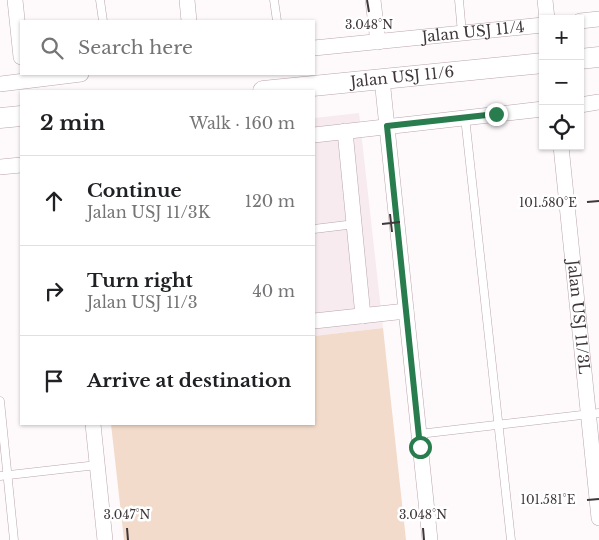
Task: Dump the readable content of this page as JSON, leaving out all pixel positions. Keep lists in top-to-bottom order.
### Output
{
  "streets": {
    "street": ["Jalan USJ 11/4", "Jalan USJ 11/6", "Jalan USJ 11/3L"]
  },
  "page": {
    "map_buttons": ["+", "−"],
    "search": "Search here",
    "heading": ["2 min", "Walk · 160 m"],
    "list": [
      ["Continue", "Jalan USJ 11/3K", "120 m"],
      ["Turn right", "Jalan USJ 11/3", "40 m"],
      "Arrive at destination"
    ]
  },
  "coordinates": [
    "3.048°N",
    "101.580°E",
    "101.581°E",
    "3.047°N"
  ]
}
